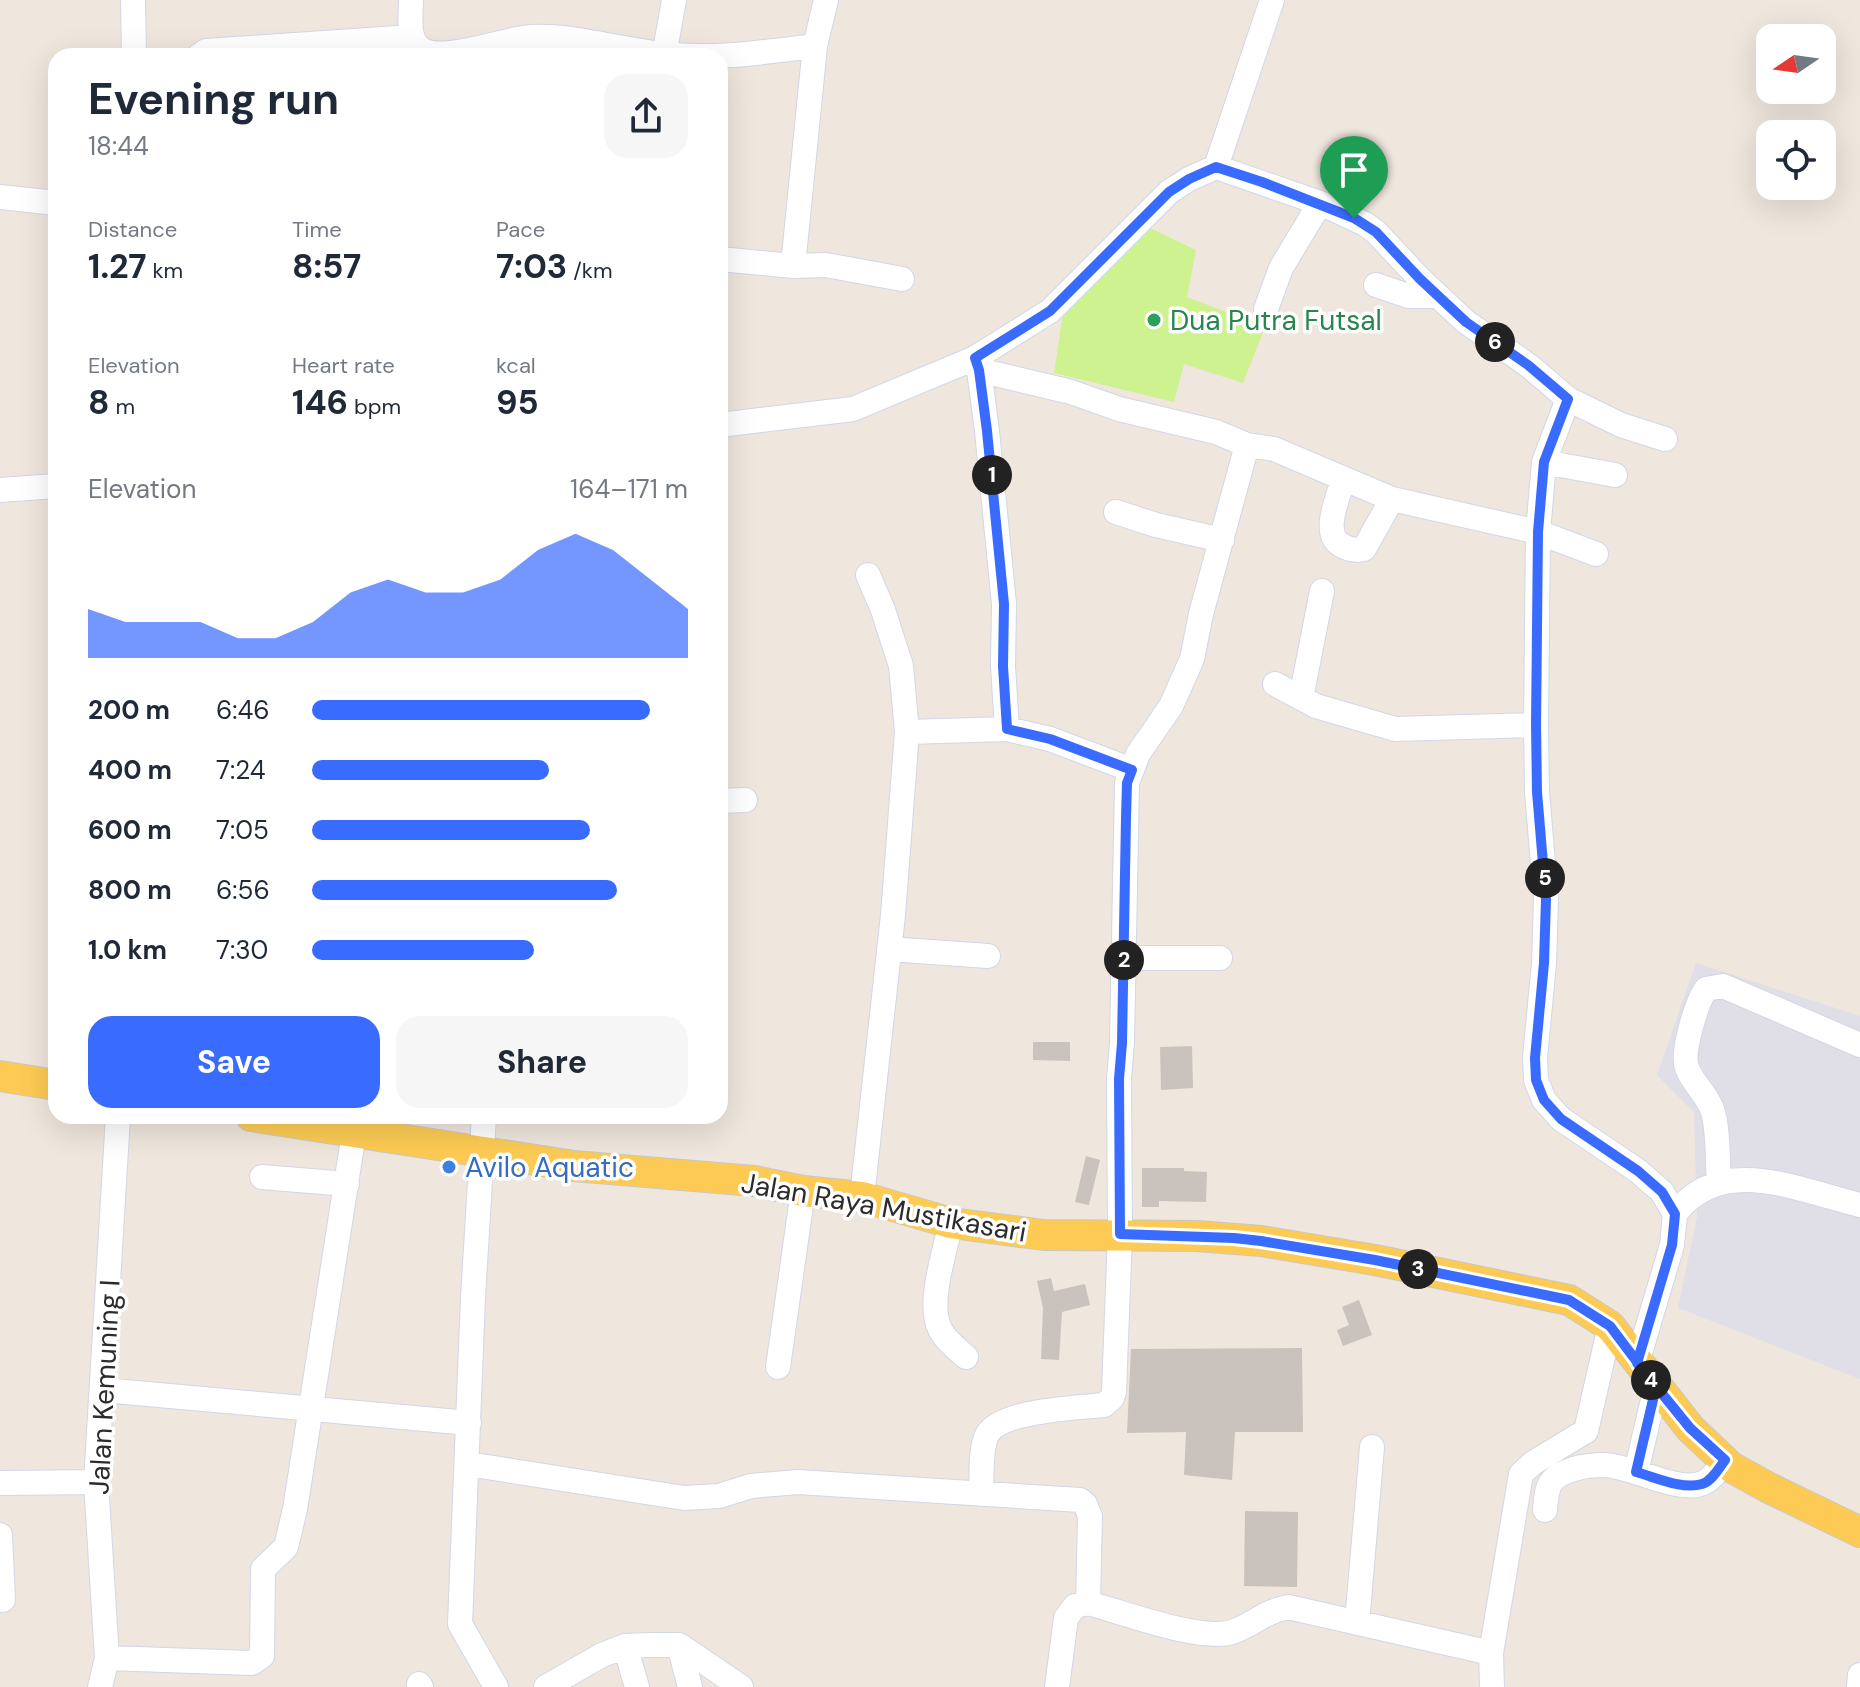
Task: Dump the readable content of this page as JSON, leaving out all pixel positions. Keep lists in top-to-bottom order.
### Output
{
  "streets": {
    "main road": ["Jalan Raya Mustikasari"],
    "street": ["Jalan Kemuning I"]
  },
  "places": ["Dua Putra Futsal", "Avilo Aquatic"],
  "north": "left",
  "page": {
    "heading": ["Evening run", "18:44"],
    "stats": [
      ["Distance", "1.27 km"],
      ["Time", "8:57"],
      ["Pace", "7:03 /km"],
      ["Elevation", "8 m"],
      ["Heart rate", "146 bpm"],
      ["kcal", "95"]
    ],
    "pins": [
      "6",
      "1",
      "5",
      "2",
      "3",
      "4"
    ],
    "chart": ["Elevation", "164–171 m"],
    "list": [
      {
        "name": "200 m",
        "note": "6:46"
      },
      {
        "name": "400 m",
        "note": "7:24"
      },
      {
        "name": "600 m",
        "note": "7:05"
      },
      {
        "name": "800 m",
        "note": "6:56"
      },
      {
        "name": "1.0 km",
        "note": "7:30"
      }
    ],
    "buttons": ["Save", "Share"]
  }
}
